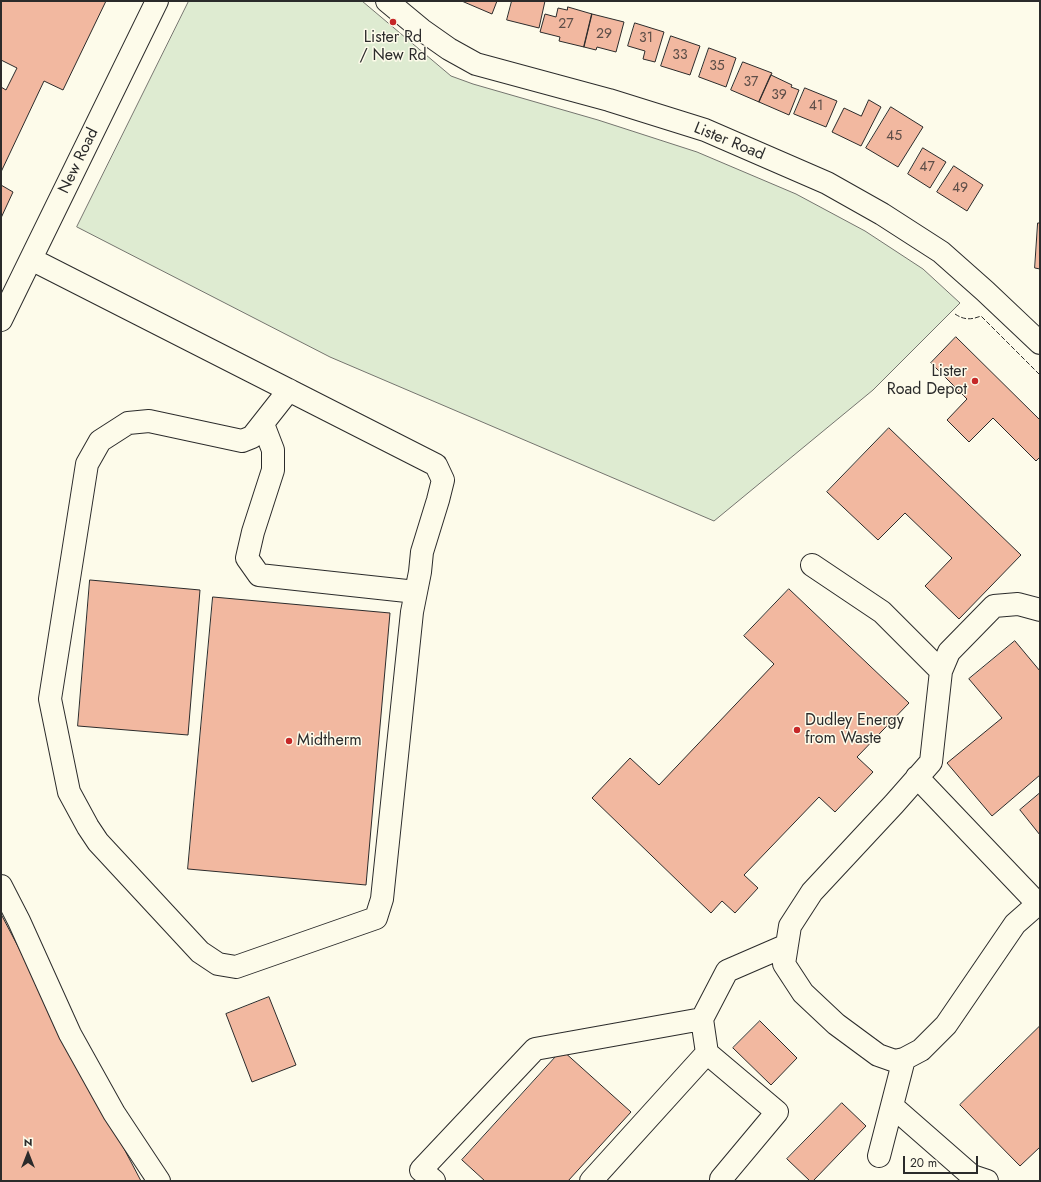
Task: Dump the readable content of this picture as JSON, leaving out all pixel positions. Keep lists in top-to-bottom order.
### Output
{
  "streets": {
    "street": ["Lister Road", "New Road"]
  },
  "places": [
    "Lister Rd / New Rd",
    "Lister Road Depot",
    "Dudley Energy from Waste",
    "Midtherm"
  ],
  "house_numbers": [
    "27",
    "29",
    "31",
    "33",
    "35",
    "37",
    "39",
    "41",
    "45",
    "47",
    "49"
  ],
  "scale_bar": "20 m",
  "north": "top"
}
